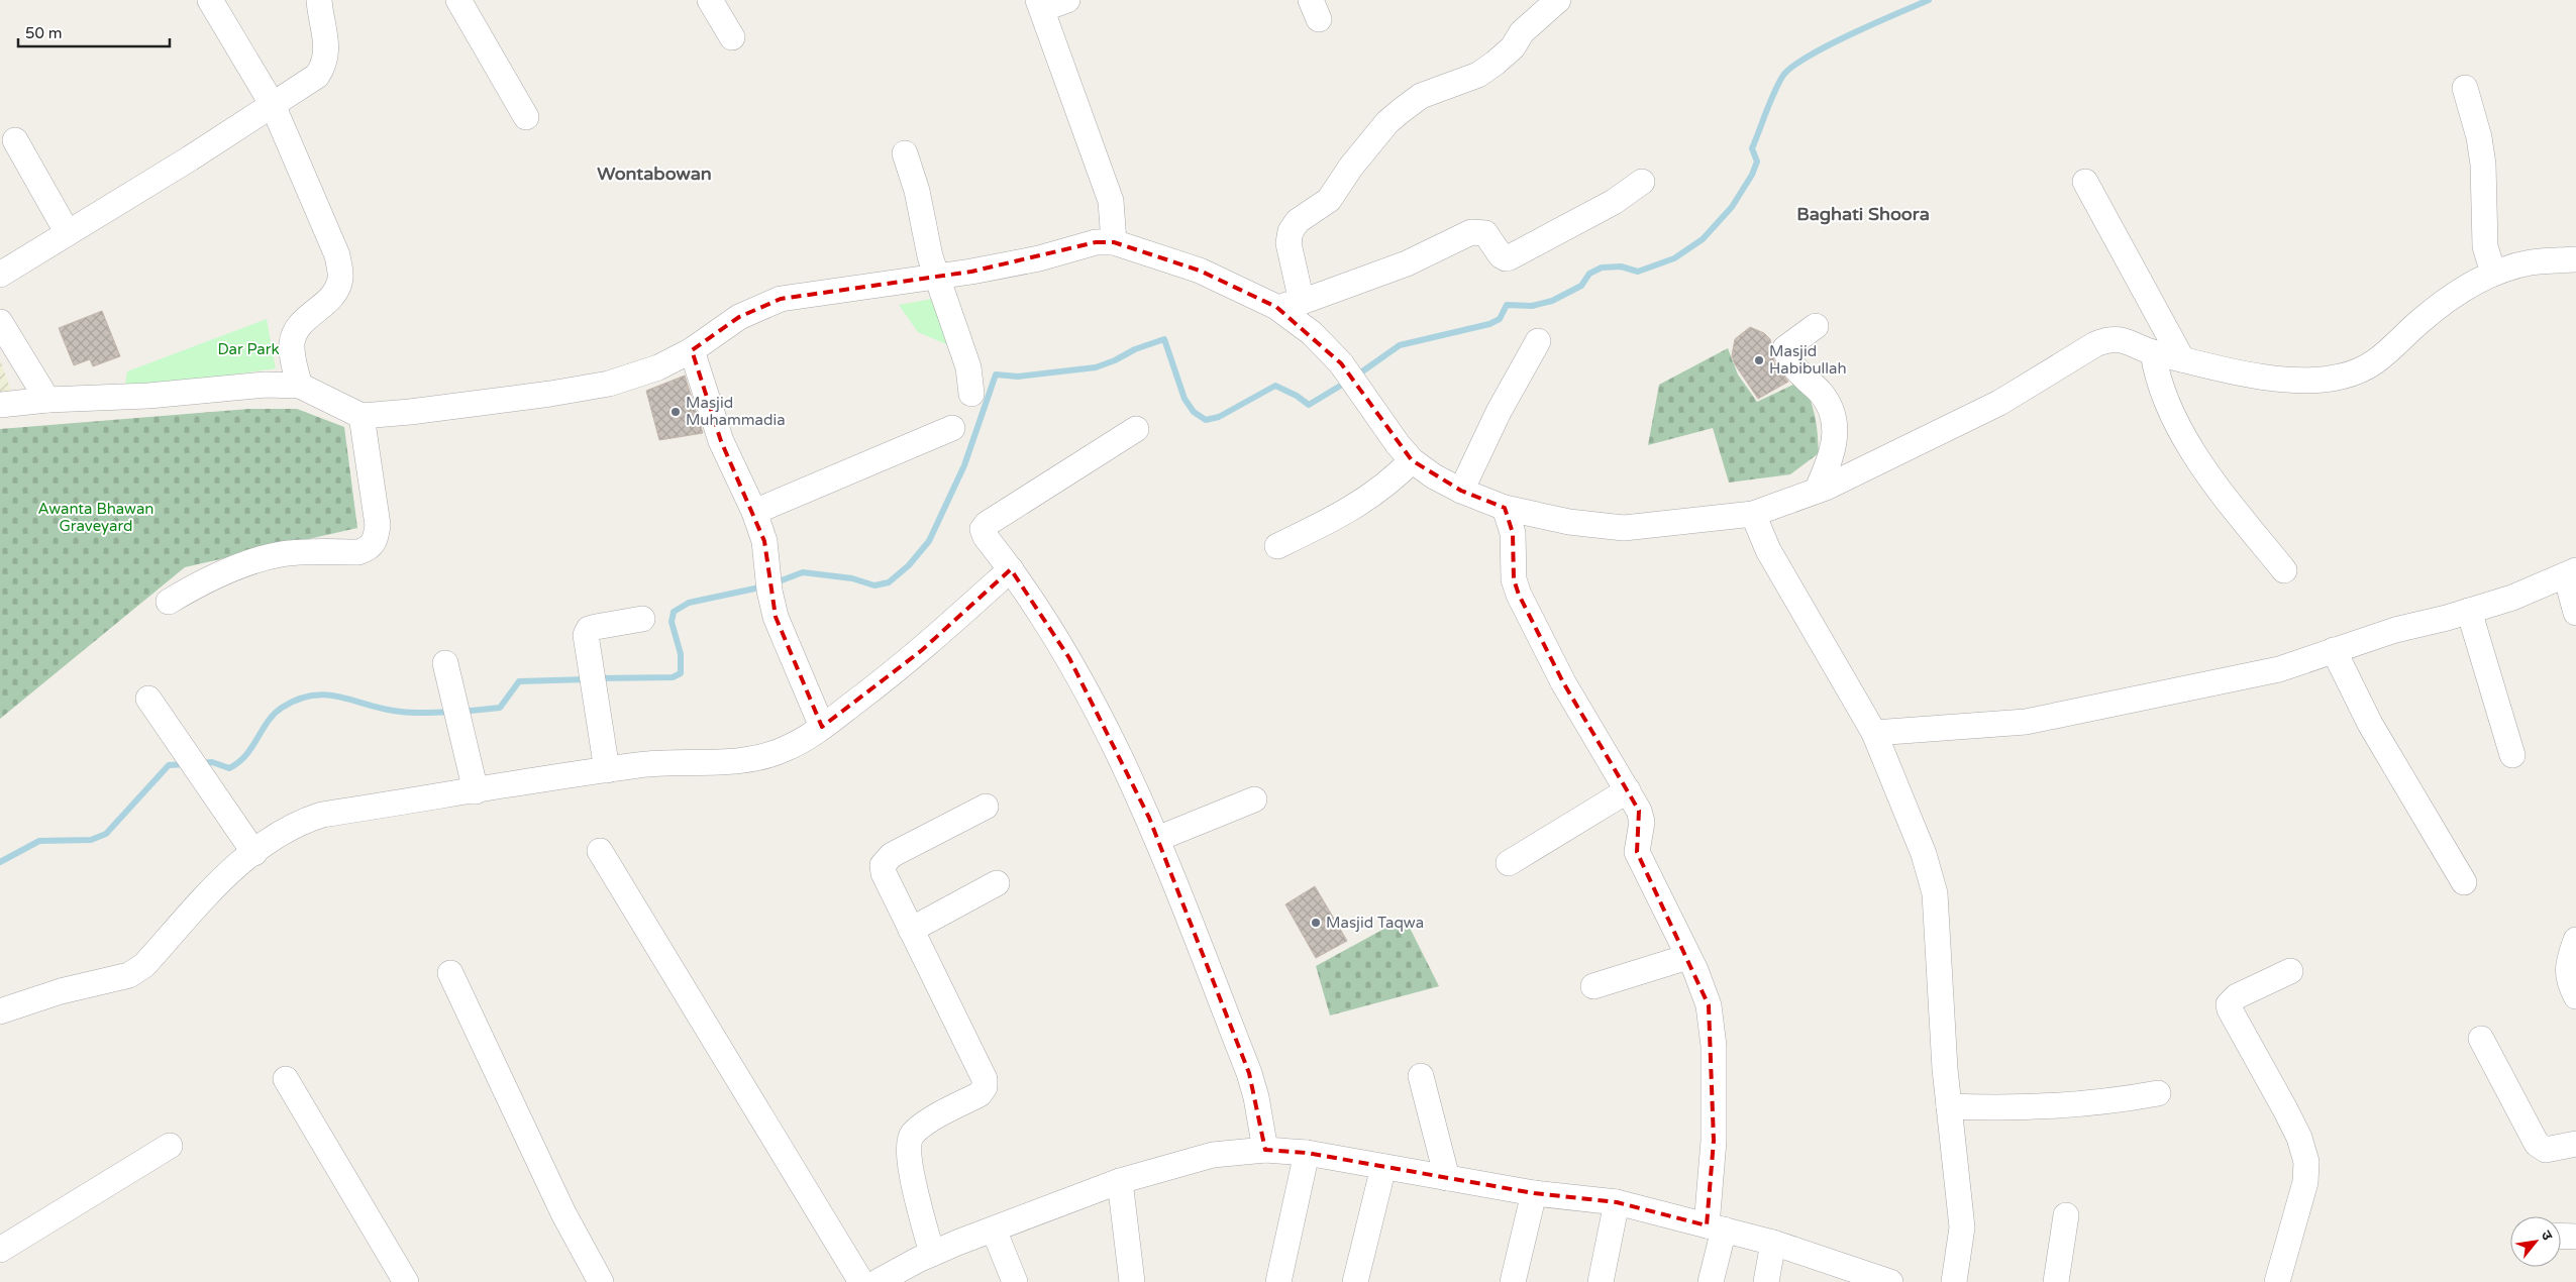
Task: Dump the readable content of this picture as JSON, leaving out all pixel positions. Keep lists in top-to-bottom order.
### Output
{
  "districts": ["Wontabowan", "Baghati Shoora"],
  "parks": ["Dar Park", "Awanta Bhawan Graveyard"],
  "places": ["Masjid Habibullah", "Masjid Muhammadia", "Masjid Taqwa"],
  "scale_bar": "50 m",
  "north": "top right"
}
